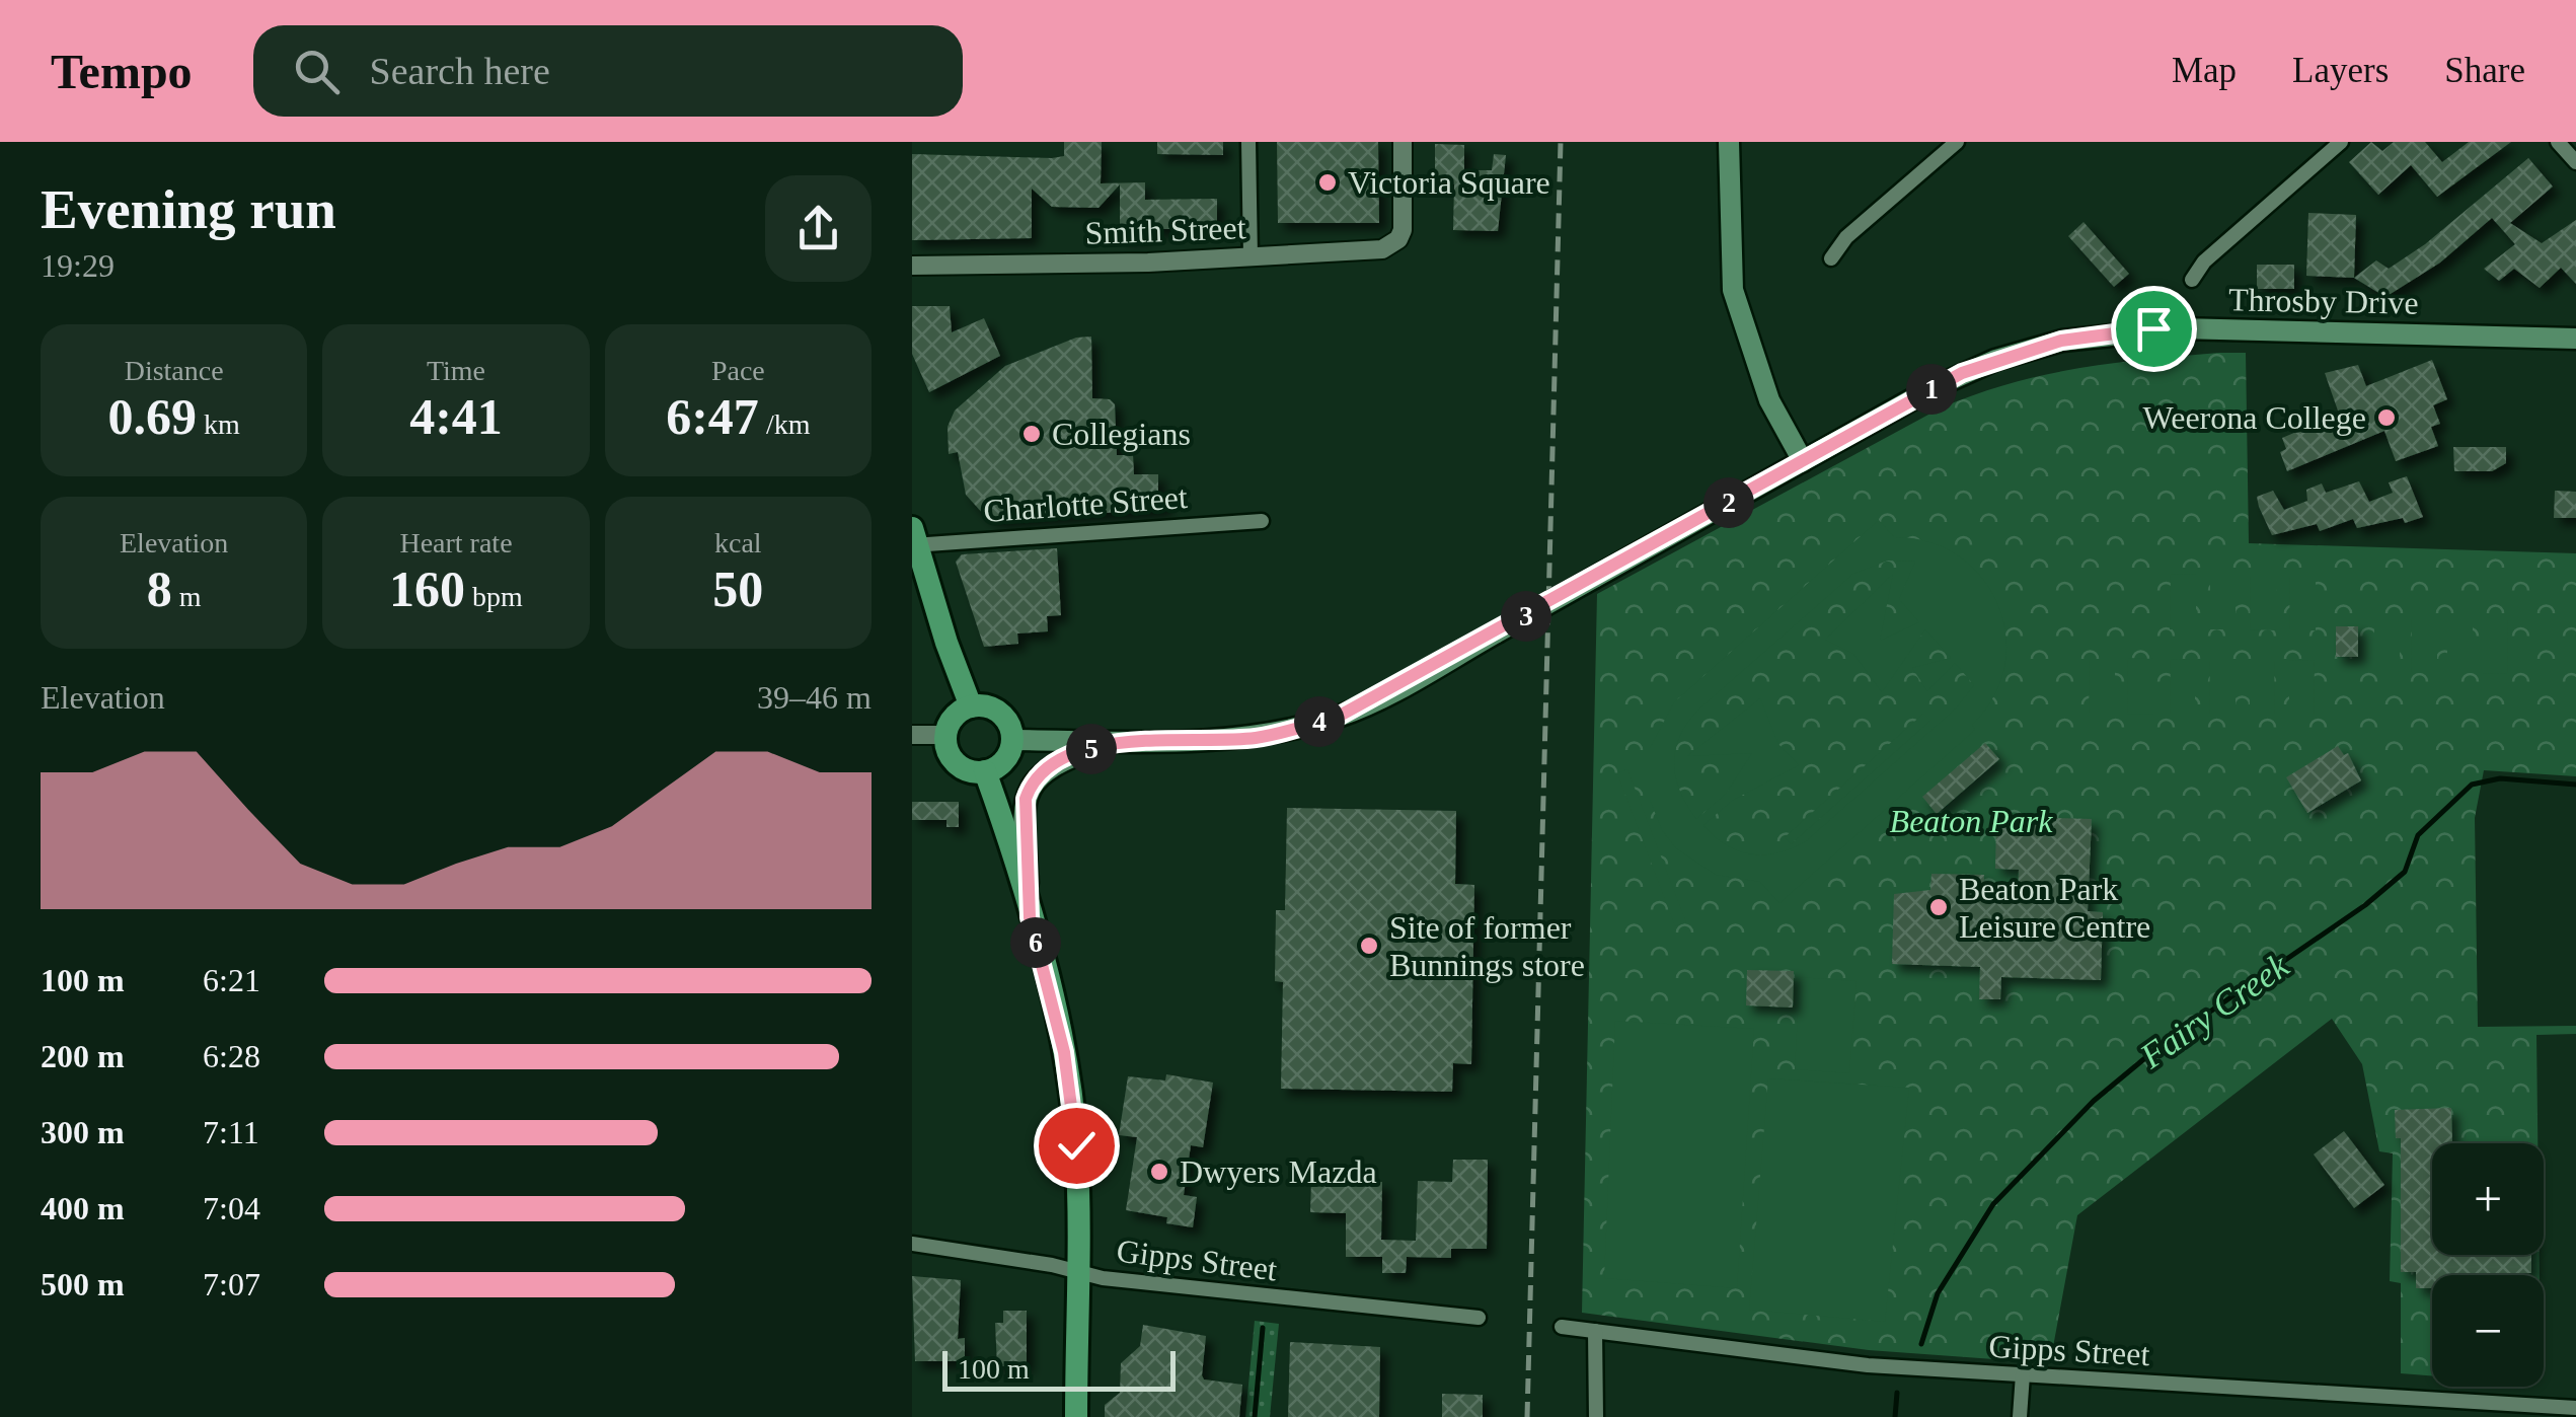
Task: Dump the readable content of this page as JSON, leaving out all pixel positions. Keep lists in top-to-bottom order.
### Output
{
  "streets": {
    "main road": ["Throsby Drive"],
    "street": ["Smith Street", "Charlotte Street", "Gipps Street"]
  },
  "water": ["Fairy Creek"],
  "parks": ["Beaton Park"],
  "places": [
    "Victoria Square",
    "Weerona College",
    "Collegians",
    "Beaton Park Leisure Centre",
    "Site of former Bunnings store",
    "Dwyers Mazda"
  ],
  "scale_bar": "100 m",
  "page": {
    "header": "Tempo",
    "search": "Search here",
    "nav": ["Map", "Layers", "Share"],
    "heading": ["Evening run", "19:29"],
    "stats": [
      ["Distance", "0.69 km"],
      ["Time", "4:41"],
      ["Pace", "6:47 /km"],
      ["Elevation", "8 m"],
      ["Heart rate", "160 bpm"],
      ["kcal", "50"]
    ],
    "pins": [
      "1",
      "2",
      "3",
      "4",
      "5",
      "6"
    ],
    "chart": ["Elevation", "39–46 m"],
    "list": [
      {
        "name": "100 m",
        "note": "6:21"
      },
      {
        "name": "200 m",
        "note": "6:28"
      },
      {
        "name": "300 m",
        "note": "7:11"
      },
      {
        "name": "400 m",
        "note": "7:04"
      },
      {
        "name": "500 m",
        "note": "7:07"
      }
    ],
    "map_buttons": ["+", "−"],
    "scale": "100 m"
  }
}
